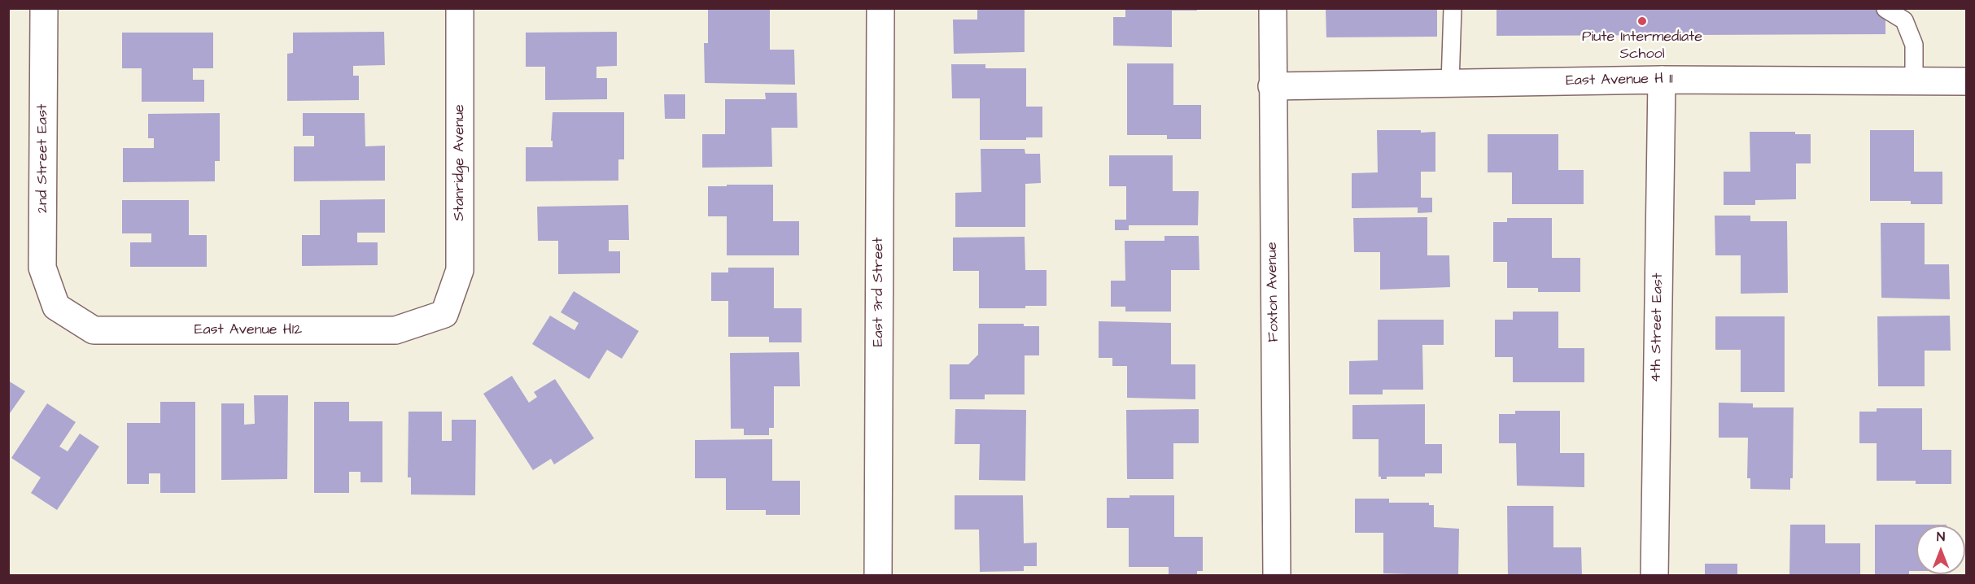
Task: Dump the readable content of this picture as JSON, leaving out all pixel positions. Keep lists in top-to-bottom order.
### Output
{
  "streets": {
    "street": [
      "East Avenue H 11",
      "2nd Street East",
      "Stanridge Avenue",
      "East 3rd Street",
      "Foxton Avenue",
      "4th Street East",
      "East Avenue H12"
    ]
  },
  "crossings": [
    ["East Avenue H 11", "Foxton Avenue"],
    ["East Avenue H 11", "4th Street East"],
    ["2nd Street East", "East Avenue H12"],
    ["Stanridge Avenue", "East Avenue H12"]
  ],
  "places": ["Piute Intermediate School"],
  "north": "top"
}
